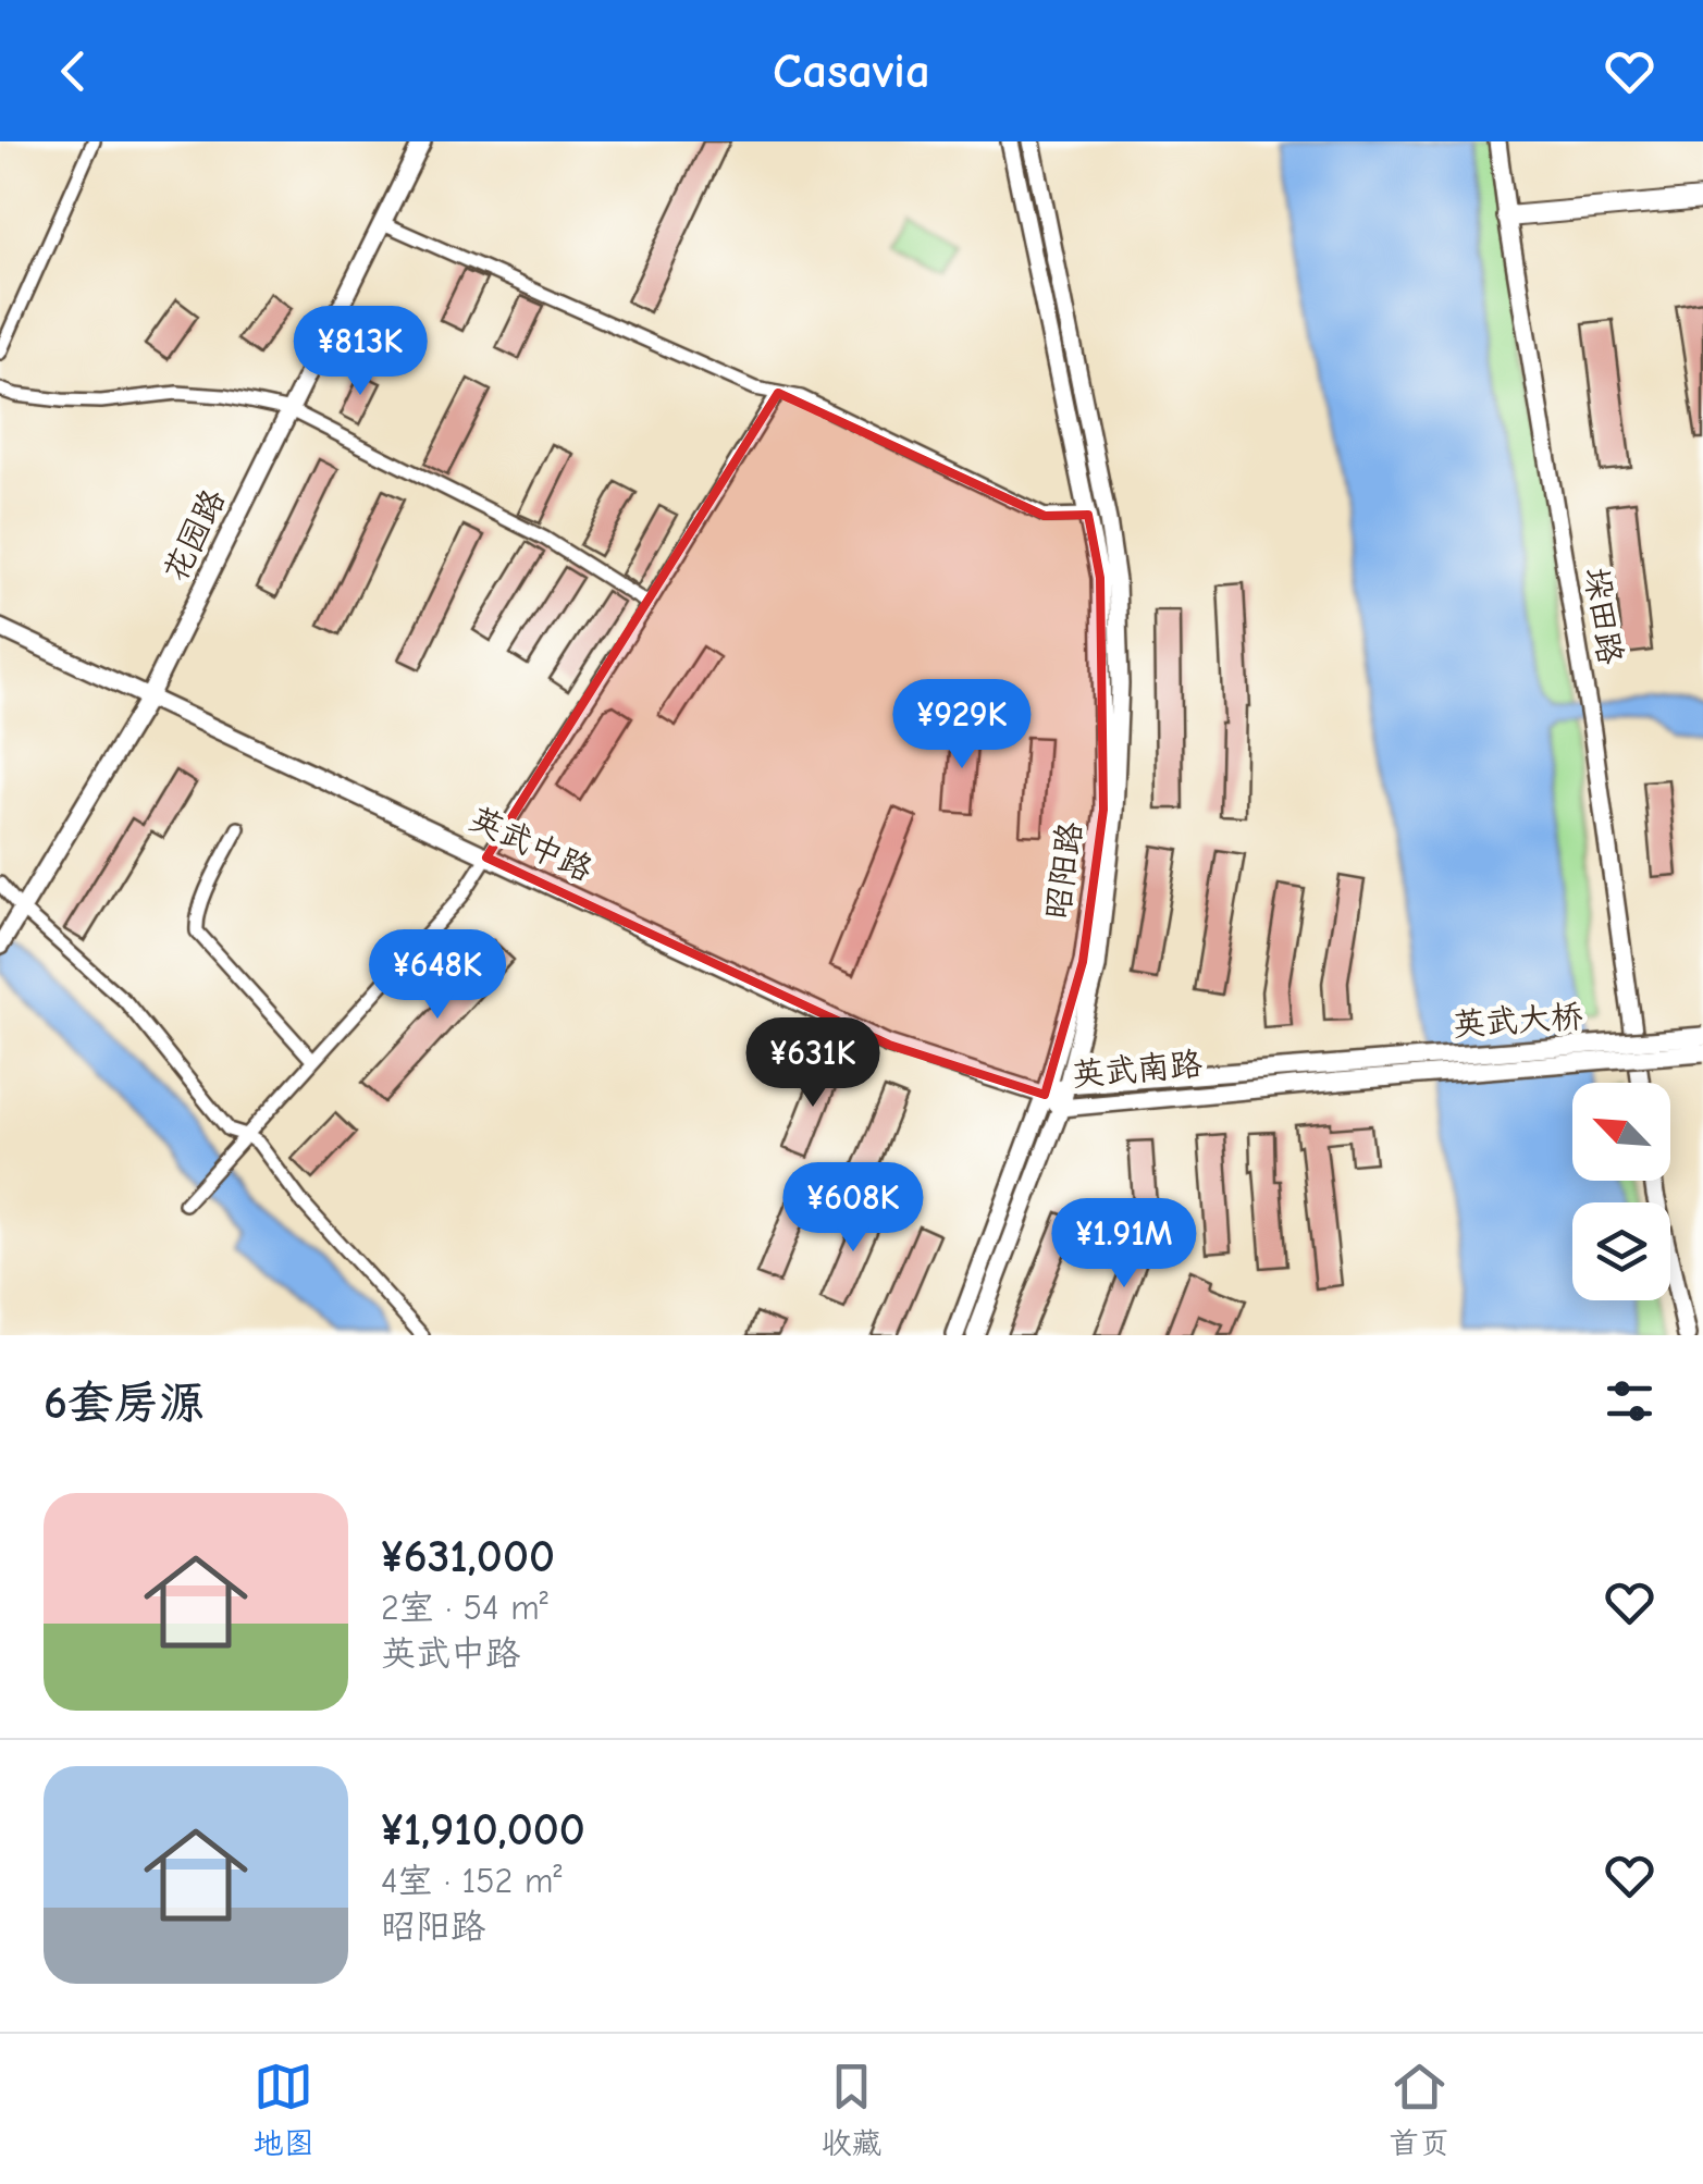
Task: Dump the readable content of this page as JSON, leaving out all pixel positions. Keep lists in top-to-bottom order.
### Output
{
  "streets": {
    "main road": [
      "花园路",
      "垛田路",
      "英武中路",
      "昭阳路",
      "英武大桥",
      "英武南路"
    ]
  },
  "crossings": [
    ["花园路", "英武中路"],
    ["英武中路", "昭阳路"],
    ["英武中路", "英武南路"],
    ["昭阳路", "英武南路"],
    ["英武大桥", "英武南路"]
  ],
  "north": "top left",
  "page": {
    "header": "Casavia",
    "price": [
      "¥813K",
      "¥929K",
      "¥648K",
      "¥631K",
      "¥608K",
      "¥1.91M"
    ],
    "heading": "6套房源",
    "list": [
      {
        "name": "¥631,000",
        "note": "2室 · 54 m² · 英武中路"
      },
      {
        "name": "¥1,910,000",
        "note": "4室 · 152 m² · 昭阳路"
      }
    ],
    "tabs": ["地图", "收藏", "首页"]
  }
}
